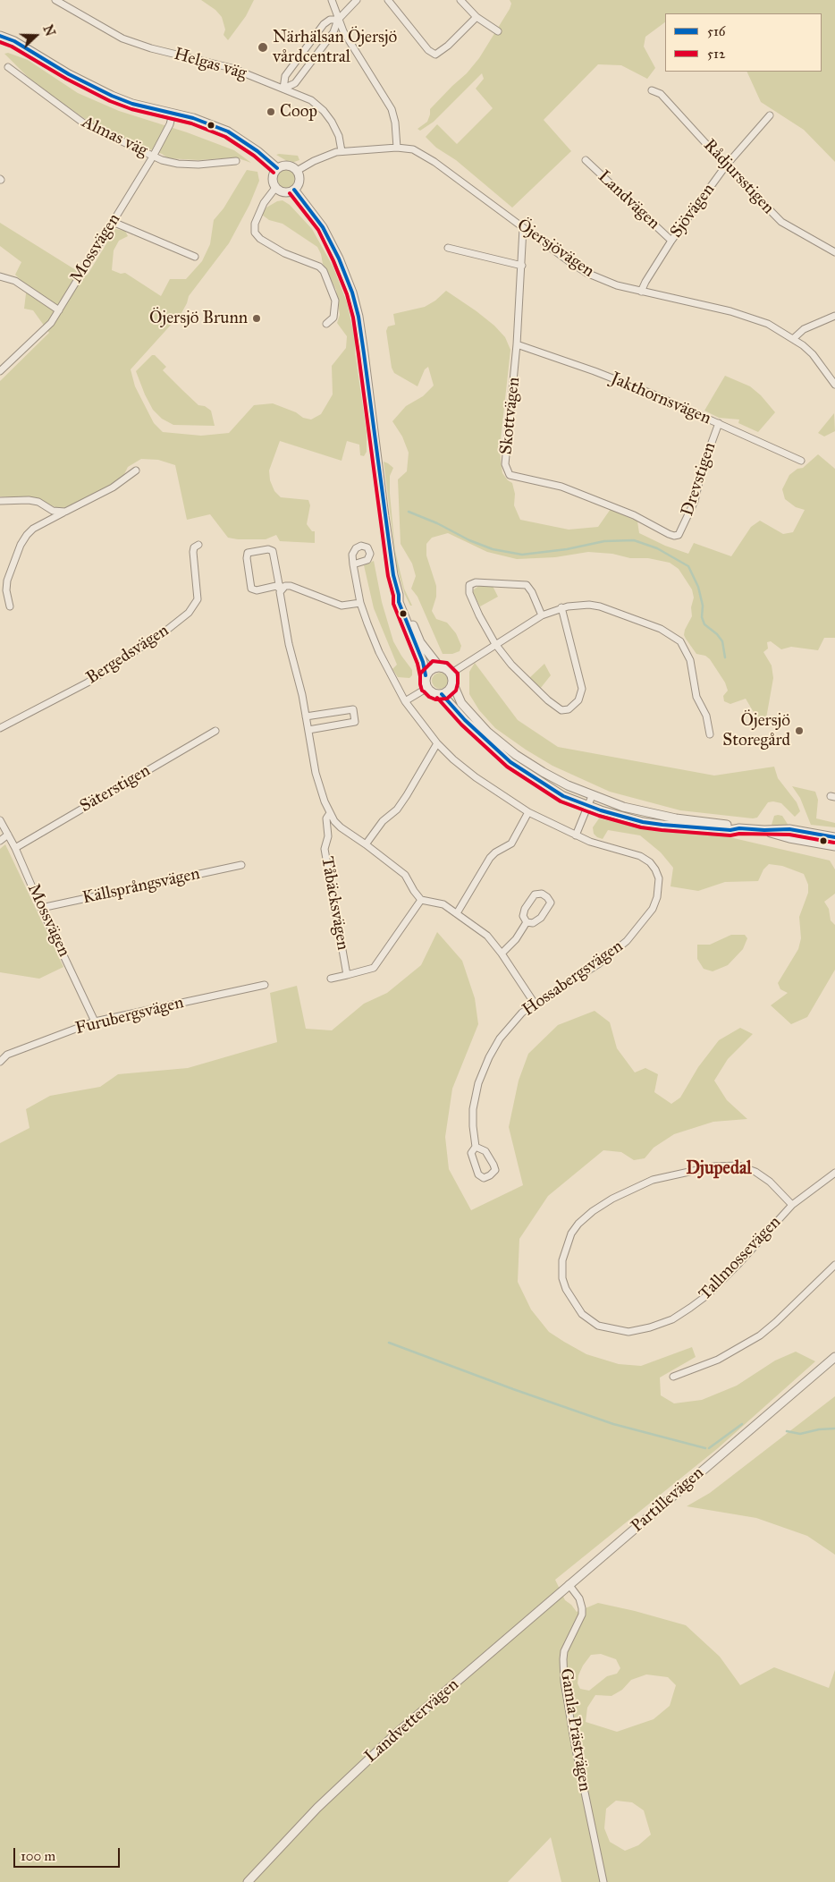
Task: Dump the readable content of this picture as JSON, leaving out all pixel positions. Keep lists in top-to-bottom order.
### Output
{
  "streets": {
    "street": [
      "Helgas väg",
      "Almas väg",
      "Rådjursstigen",
      "Landvägen",
      "Sjövägen",
      "Mossvägen",
      "Öjersjövägen",
      "Jakthornsvägen",
      "Skottvägen",
      "Drevstigen",
      "Bergedsvägen",
      "Säterstigen",
      "Källsprångsvägen",
      "Tåbäcksvägen",
      "Hossabergsvägen",
      "Furubergsvägen",
      "Tallmossevägen",
      "Partillevägen",
      "Landvettervägen",
      "Gamla Prästvägen"
    ]
  },
  "crossings": [
    ["Helgas väg", "Öjersjövägen"],
    ["Almas väg", "Mossvägen"],
    ["Rådjursstigen", "Sjövägen"],
    ["Landvägen", "Sjövägen"],
    ["Sjövägen", "Öjersjövägen"],
    ["Mossvägen", "Säterstigen"],
    ["Mossvägen", "Källsprångsvägen"],
    ["Mossvägen", "Furubergsvägen"],
    ["Öjersjövägen", "Skottvägen"],
    ["Jakthornsvägen", "Skottvägen"],
    ["Jakthornsvägen", "Drevstigen"],
    ["Skottvägen", "Drevstigen"],
    ["Tåbäcksvägen", "Hossabergsvägen"],
    ["Partillevägen", "Landvettervägen"],
    ["Landvettervägen", "Gamla Prästvägen"]
  ],
  "districts": ["Djupedal"],
  "places": [
    "Närhälsan Öjersjö vårdcentral",
    "Coop",
    "Öjersjö Brunn",
    "Öjersjö Storegård"
  ],
  "lines": ["transit line 516", "transit line 512"],
  "legend": ["516", "512"],
  "scale_bar": "100 m",
  "north": "right"
}
